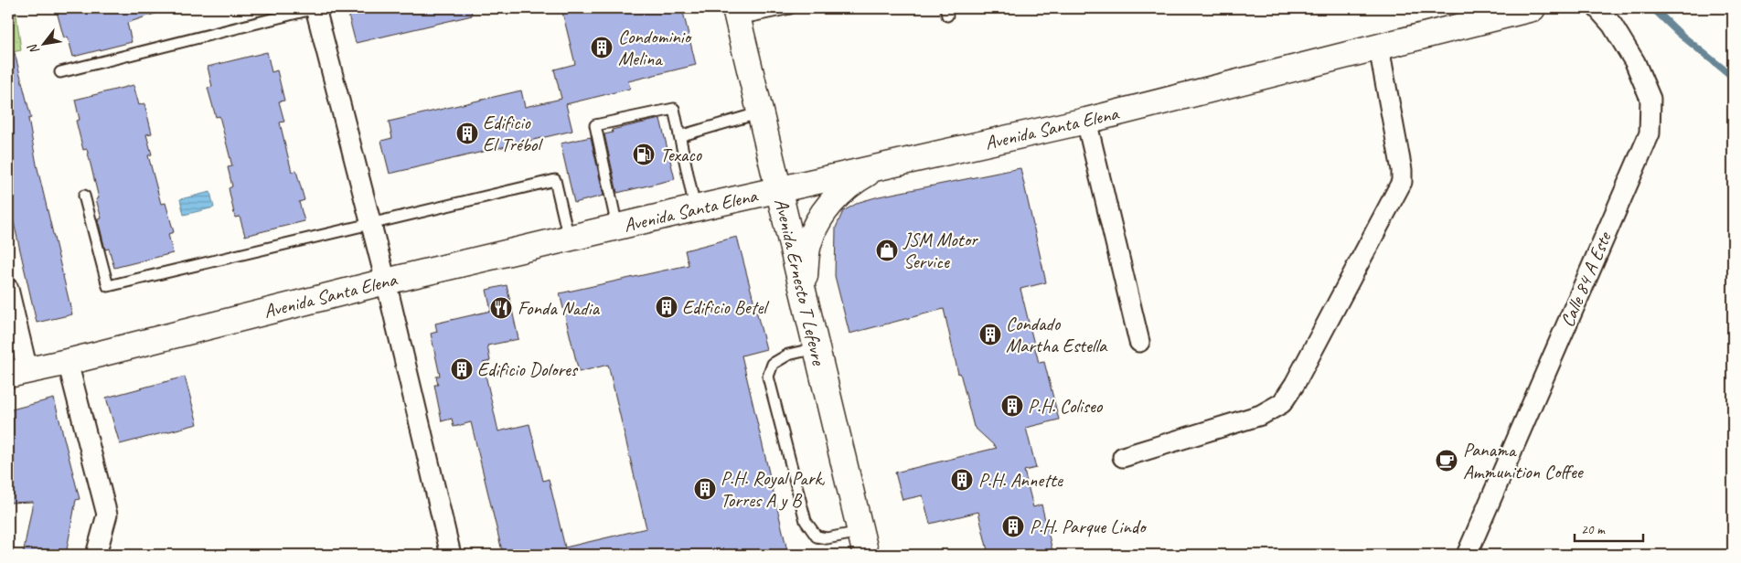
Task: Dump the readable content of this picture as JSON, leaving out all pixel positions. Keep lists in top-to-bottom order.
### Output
{
  "streets": {
    "street": ["Avenida Santa Elena", "Calle 84 A Este", "Avenida Ernesto T Lefevre"]
  },
  "crossings": [
    ["Avenida Santa Elena", "Avenida Ernesto T Lefevre"]
  ],
  "places": {
    "building": [
      "Condominio Melina",
      "Edificio El Trébol",
      "Edificio Betel",
      "Condado Martha Estella",
      "Edificio Dolores",
      "P.H. Coliseo",
      "P.H. Annette",
      "P.H. Royal Park, Torres A y B",
      "P.H. Parque Lindo"
    ],
    "fuel station": ["Texaco"],
    "shop": ["JSM Motor Service"],
    "restaurant": ["Fonda Nadia"],
    "cafe": ["Panama Ammunition Coffee"]
  },
  "scale_bar": "20 m",
  "north": "bottom left"
}
